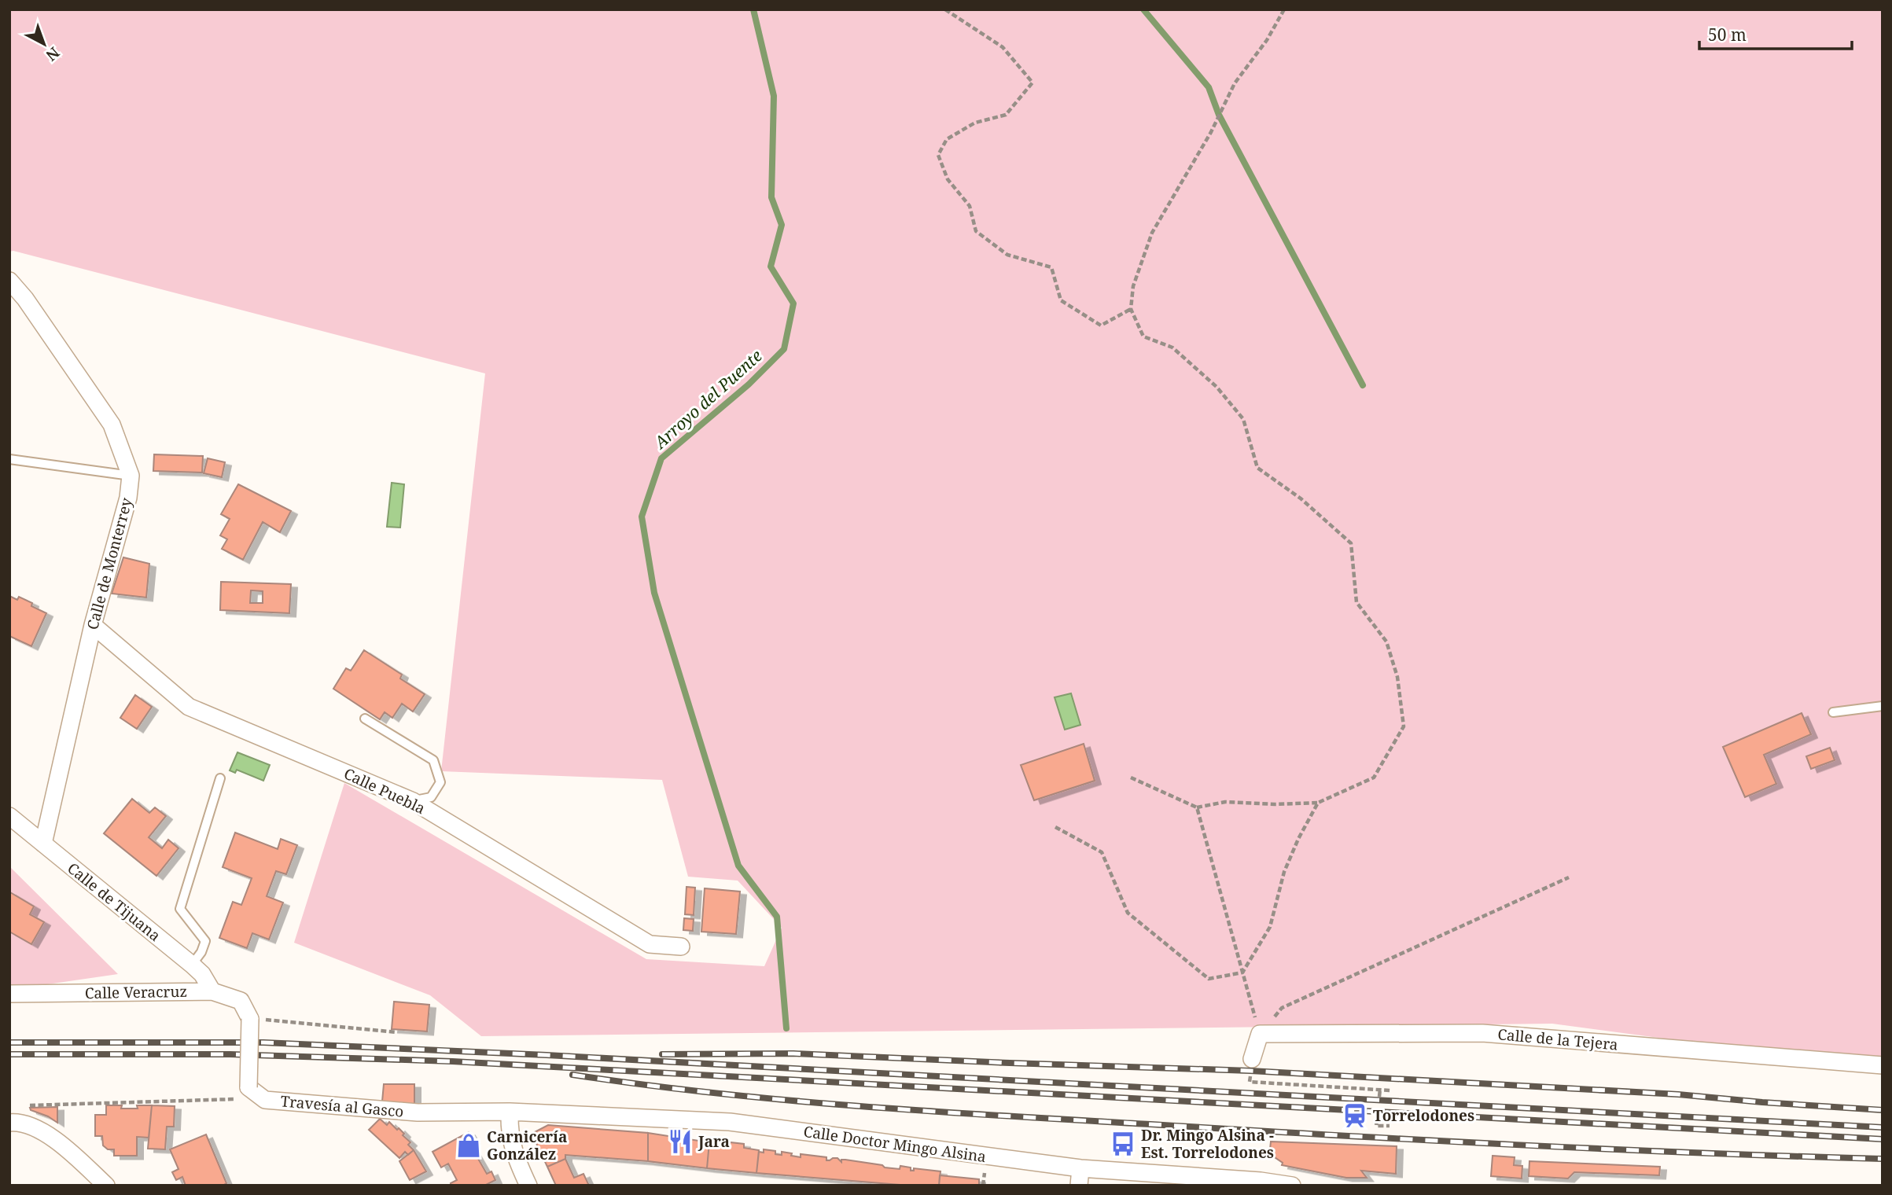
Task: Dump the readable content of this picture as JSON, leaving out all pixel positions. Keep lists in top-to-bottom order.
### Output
{
  "streets": {
    "street": [
      "Calle de Monterrey",
      "Calle Puebla",
      "Calle de Tijuana",
      "Calle Veracruz",
      "Calle de la Tejera",
      "Travesía al Gasco",
      "Calle Doctor Mingo Alsina"
    ]
  },
  "crossings": [
    ["Calle de Monterrey", "Calle Puebla"],
    ["Calle de Monterrey", "Calle de Tijuana"],
    ["Calle de Tijuana", "Calle Veracruz"],
    ["Travesía al Gasco", "Calle Doctor Mingo Alsina"]
  ],
  "water": ["Arroyo del Puente"],
  "places": {
    "station": ["Torrelodones"],
    "restaurant": ["Jara"],
    "bus stop": ["Dr. Mingo Alsina - Est. Torrelodones"],
    "shop": ["Carnicería González"]
  },
  "scale_bar": "50 m",
  "north": "bottom right"
}
